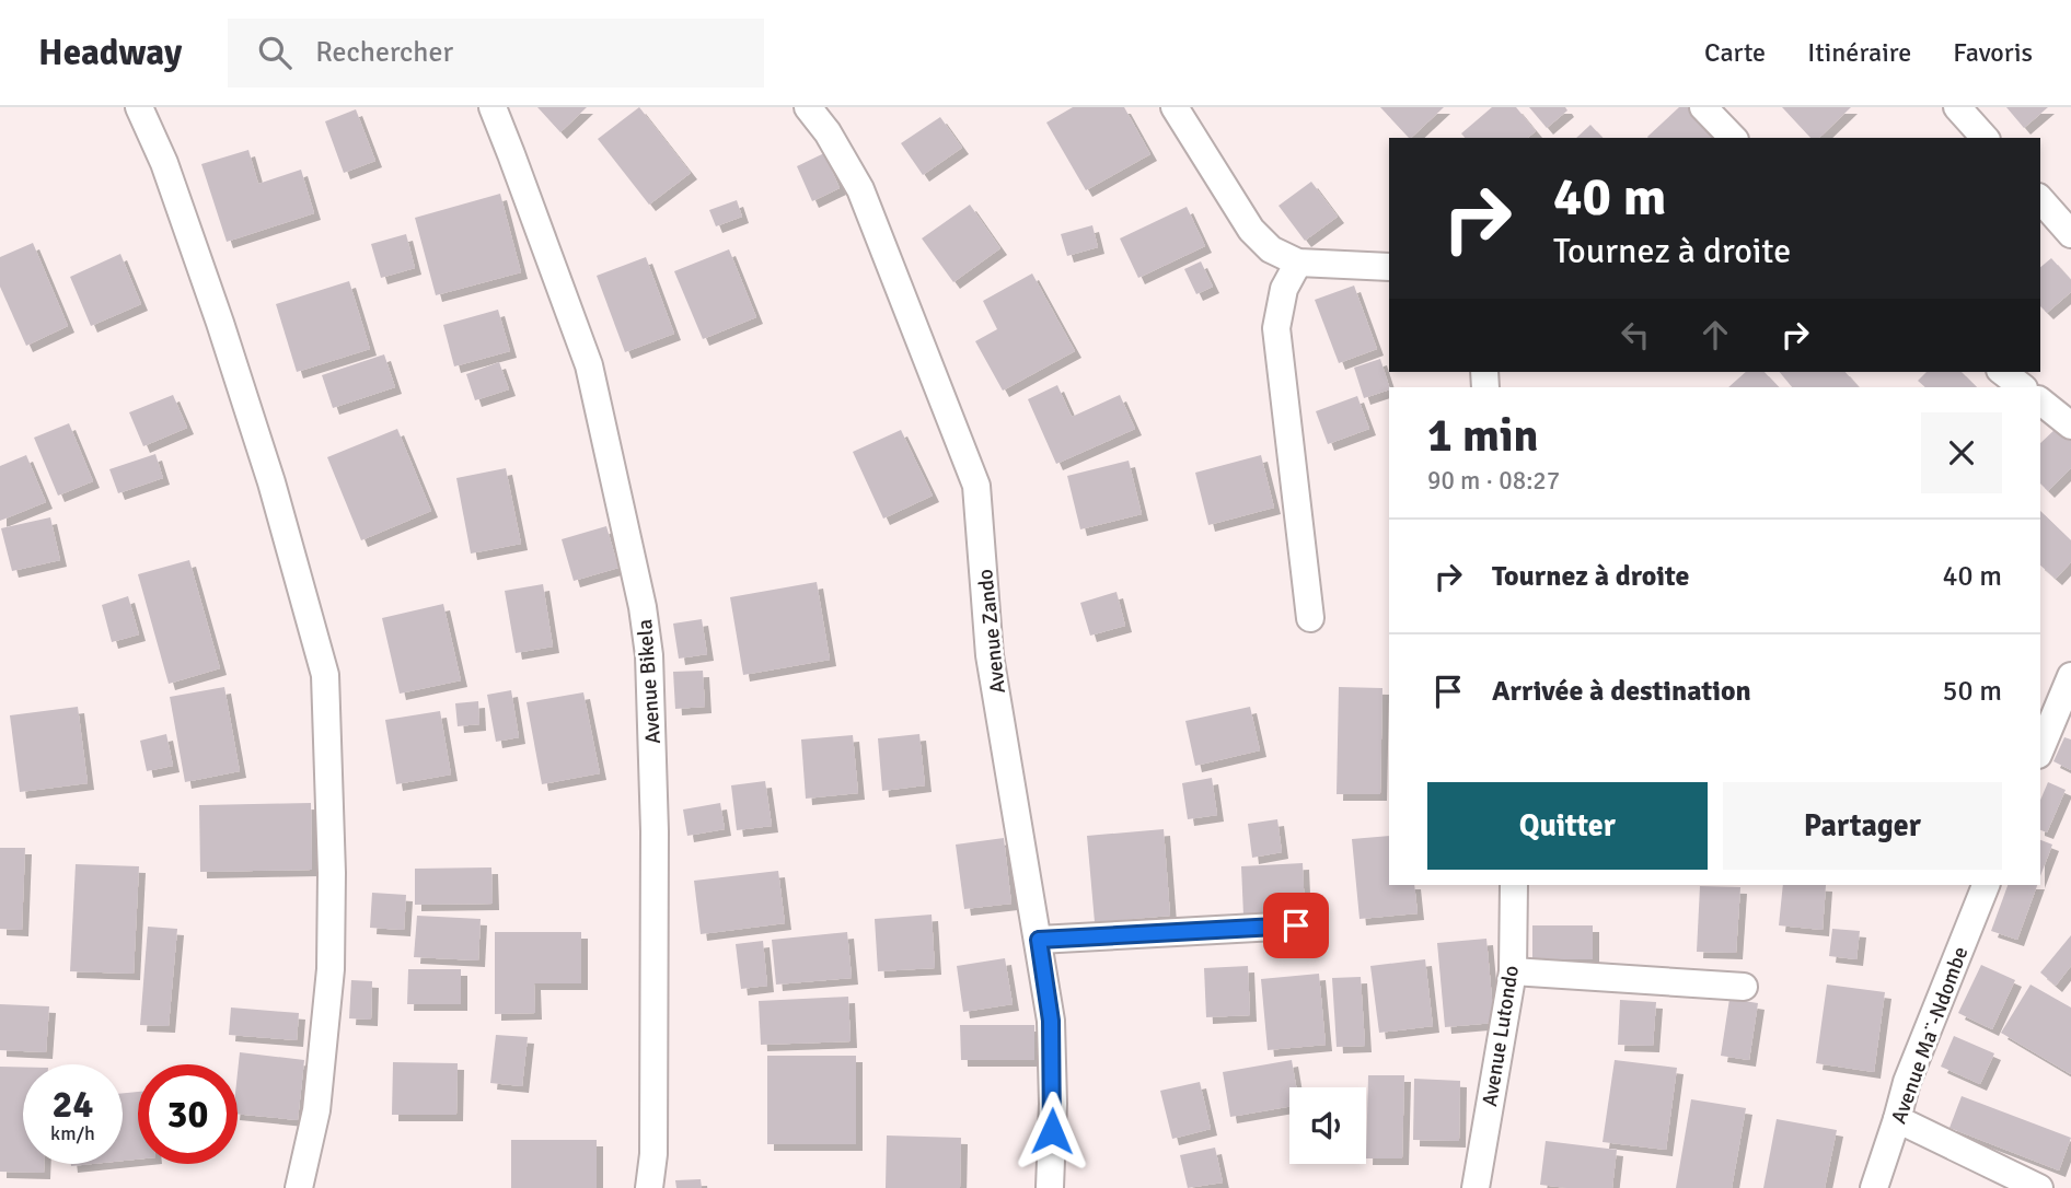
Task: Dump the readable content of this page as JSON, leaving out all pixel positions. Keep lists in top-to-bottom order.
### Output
{
  "streets": {
    "street": [
      "Avenue Zando",
      "Avenue Bikela",
      "Avenue Ma¨-Ndombe",
      "Avenue Lutondo"
    ]
  },
  "page": {
    "header": "Headway",
    "search": "Rechercher",
    "nav": ["Carte", "Itinéraire", "Favoris"],
    "turn": ["40 m", "Tournez à droite"],
    "heading": ["1 min", "90 m · 08:27"],
    "list": [
      {
        "name": "Tournez à droite",
        "value": "40 m"
      },
      {
        "name": "Arrivée à destination",
        "value": "50 m"
      }
    ],
    "buttons": ["Quitter", "Partager"],
    "speed": "24 km/h",
    "limit": "30"
  }
}
